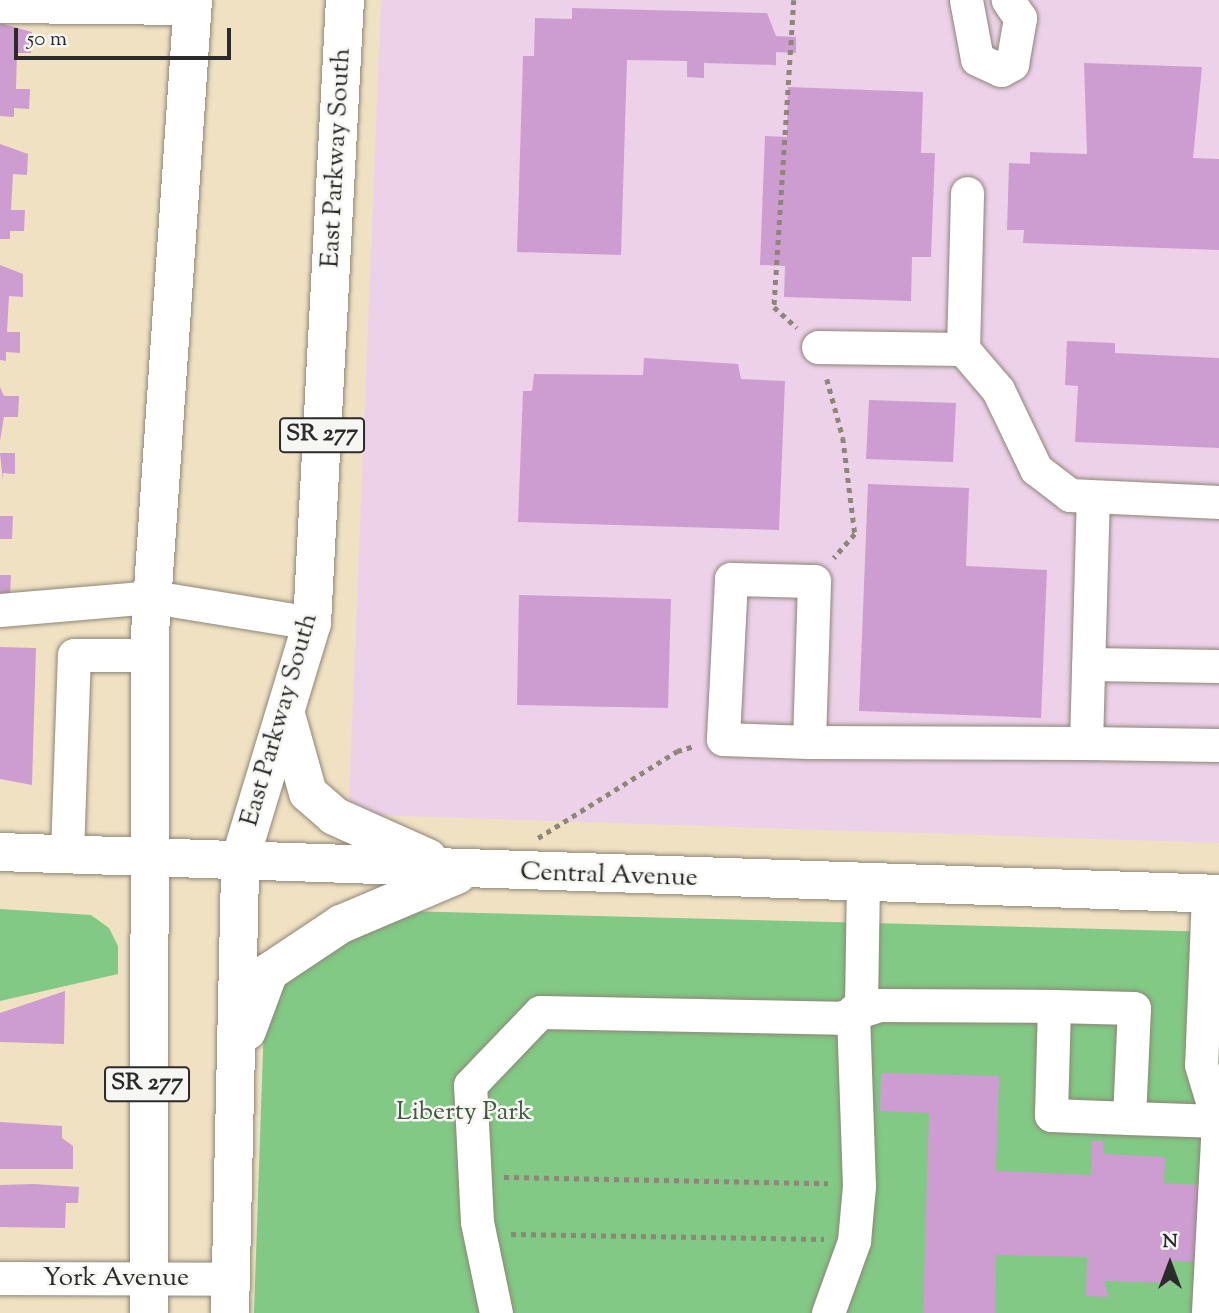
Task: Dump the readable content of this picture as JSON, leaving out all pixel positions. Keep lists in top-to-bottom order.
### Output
{
  "streets": {
    "main road": ["East Parkway South", "SR 277", "Central Avenue"],
    "street": ["York Avenue"]
  },
  "crossings": [
    ["East Parkway South", "Central Avenue"],
    ["East Parkway South", "York Avenue"],
    ["SR 277", "Central Avenue"],
    ["SR 277", "York Avenue"]
  ],
  "parks": ["Liberty Park"],
  "scale_bar": "50 m",
  "north": "top"
}
